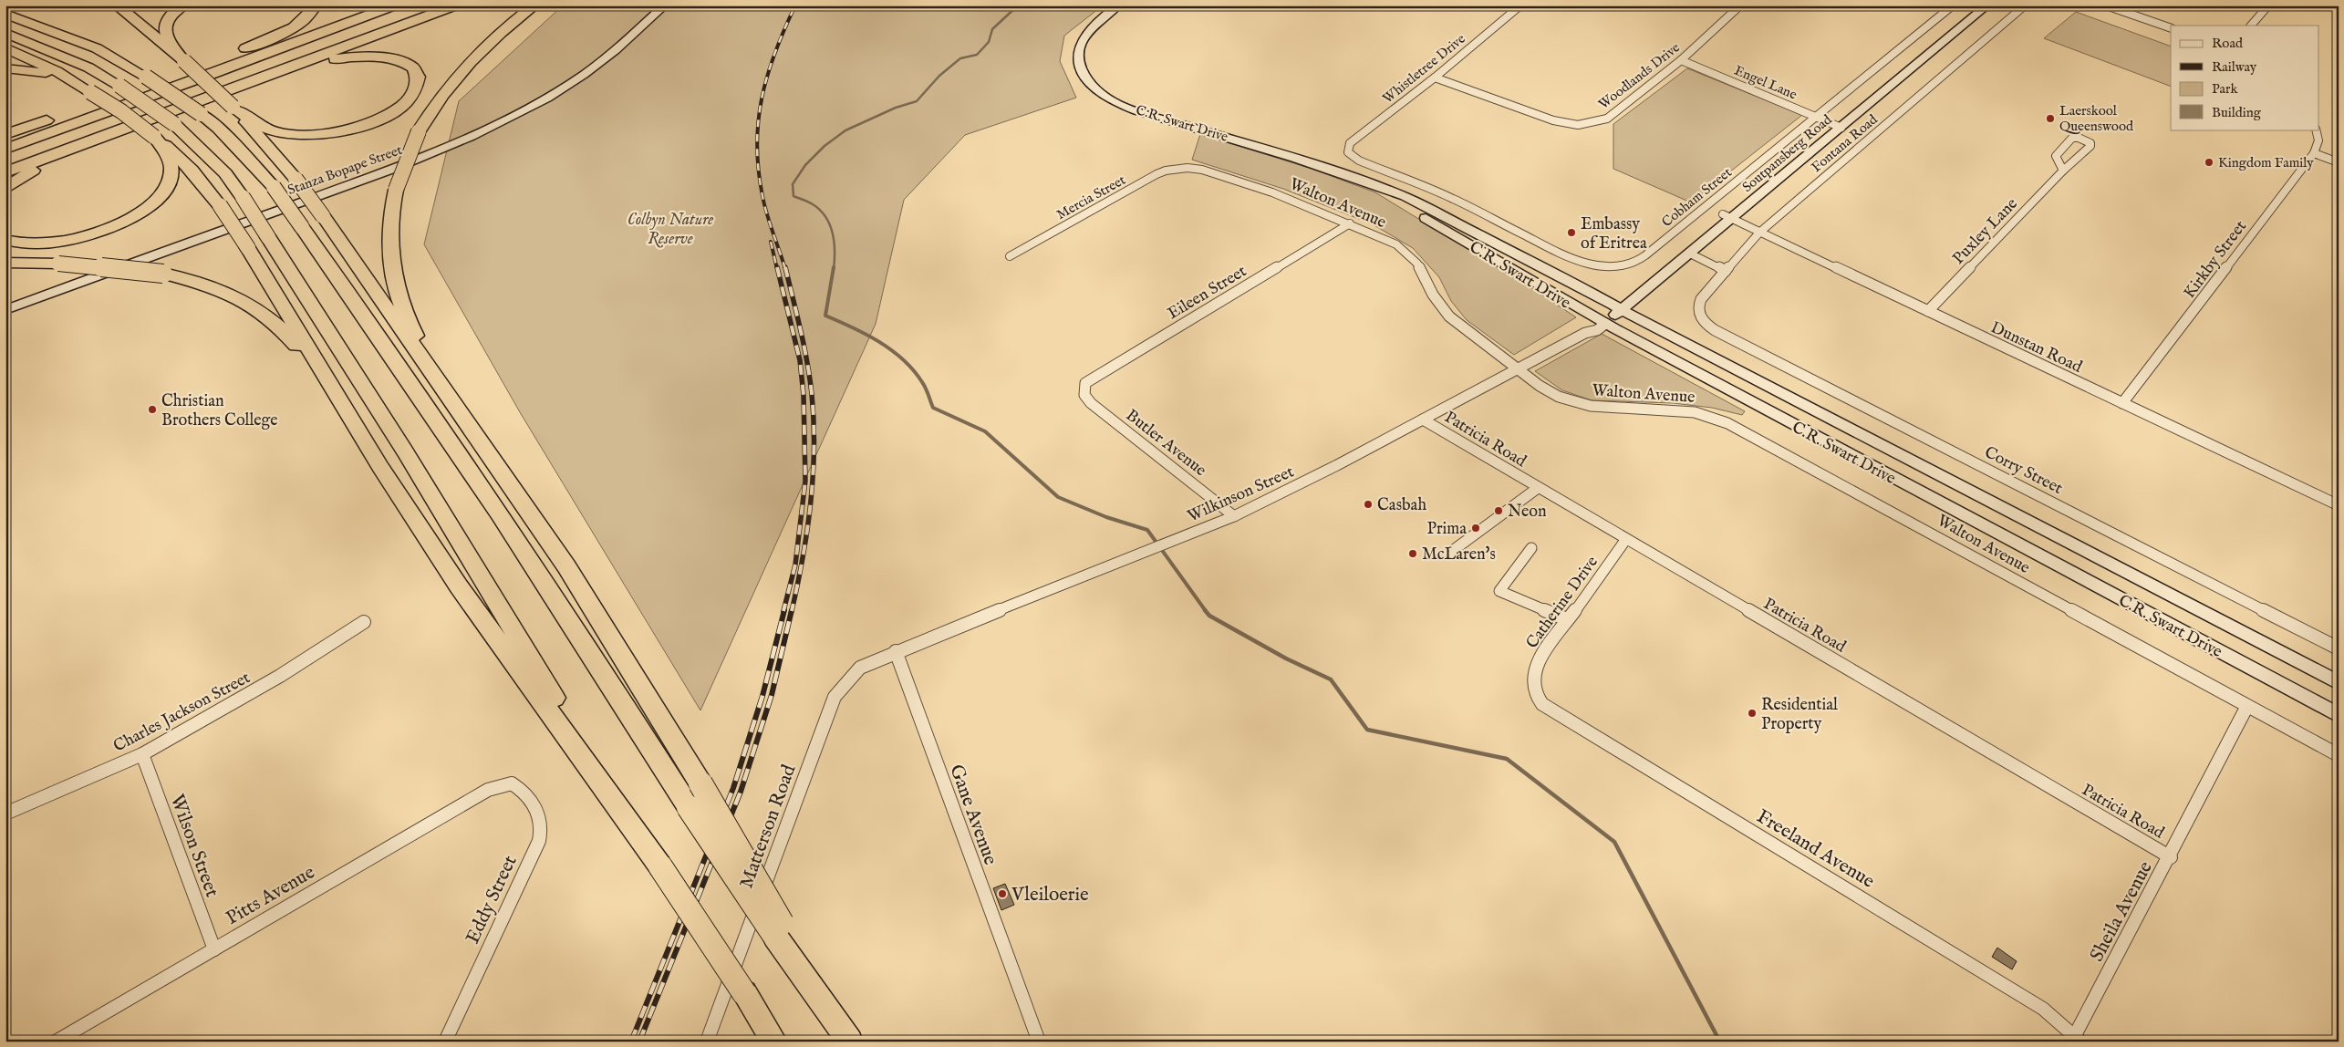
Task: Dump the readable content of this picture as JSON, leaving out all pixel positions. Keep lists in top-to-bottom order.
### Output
{
  "streets": {
    "main road": ["C.R. Swart Drive", "Soutpansberg Road", "Stanza Bopape Street"],
    "street": [
      "Whistletree Drive",
      "Woodlands Drive",
      "Engel Lane",
      "Fontana Road",
      "Mercia Street",
      "Cobham Street",
      "Walton Avenue",
      "Puxley Lane",
      "Kirkby Street",
      "Eileen Street",
      "Dunstan Road",
      "Patricia Road",
      "Butler Avenue",
      "Corry Street",
      "Wilkinson Street",
      "Catherine Drive",
      "Charles Jackson Street",
      "Gane Avenue",
      "Matterson Road",
      "Wilson Street",
      "Freeland Avenue",
      "Pitts Avenue",
      "Eddy Street",
      "Sheila Avenue"
    ]
  },
  "crossings": [
    ["Whistletree Drive", "Woodlands Drive"],
    ["Whistletree Drive", "Cobham Street"],
    ["Woodlands Drive", "Engel Lane"],
    ["Engel Lane", "Soutpansberg Road"],
    ["Engel Lane", "Cobham Street"],
    ["C.R. Swart Drive", "Soutpansberg Road"],
    ["C.R. Swart Drive", "Wilkinson Street"],
    ["Fontana Road", "Dunstan Road"],
    ["Fontana Road", "Corry Street"],
    ["Soutpansberg Road", "Dunstan Road"],
    ["Soutpansberg Road", "Wilkinson Street"],
    ["Mercia Street", "Walton Avenue"],
    ["Walton Avenue", "Eileen Street"],
    ["Walton Avenue", "Wilkinson Street"],
    ["Walton Avenue", "Sheila Avenue"],
    ["Puxley Lane", "Dunstan Road"],
    ["Kirkby Street", "Dunstan Road"],
    ["Eileen Street", "Butler Avenue"],
    ["Patricia Road", "Wilkinson Street"],
    ["Patricia Road", "Catherine Drive"],
    ["Patricia Road", "Sheila Avenue"],
    ["Butler Avenue", "Wilkinson Street"],
    ["Wilkinson Street", "Gane Avenue"],
    ["Wilkinson Street", "Matterson Road"],
    ["Catherine Drive", "Freeland Avenue"],
    ["Charles Jackson Street", "Wilson Street"],
    ["Gane Avenue", "Matterson Road"],
    ["Wilson Street", "Pitts Avenue"],
    ["Freeland Avenue", "Sheila Avenue"],
    ["Pitts Avenue", "Eddy Street"]
  ],
  "parks": ["Colbyn Nature Reserve"],
  "places": [
    "Laerskool Queenswood",
    "Kingdom Family",
    "Embassy of Eritrea",
    "Christian Brothers College",
    "Casbah",
    "Neon",
    "Prima",
    "McLaren's",
    "Residential Property",
    "Vleiloerie"
  ],
  "legend": [
    "Road",
    "Railway",
    "Park",
    "Building"
  ]
}
